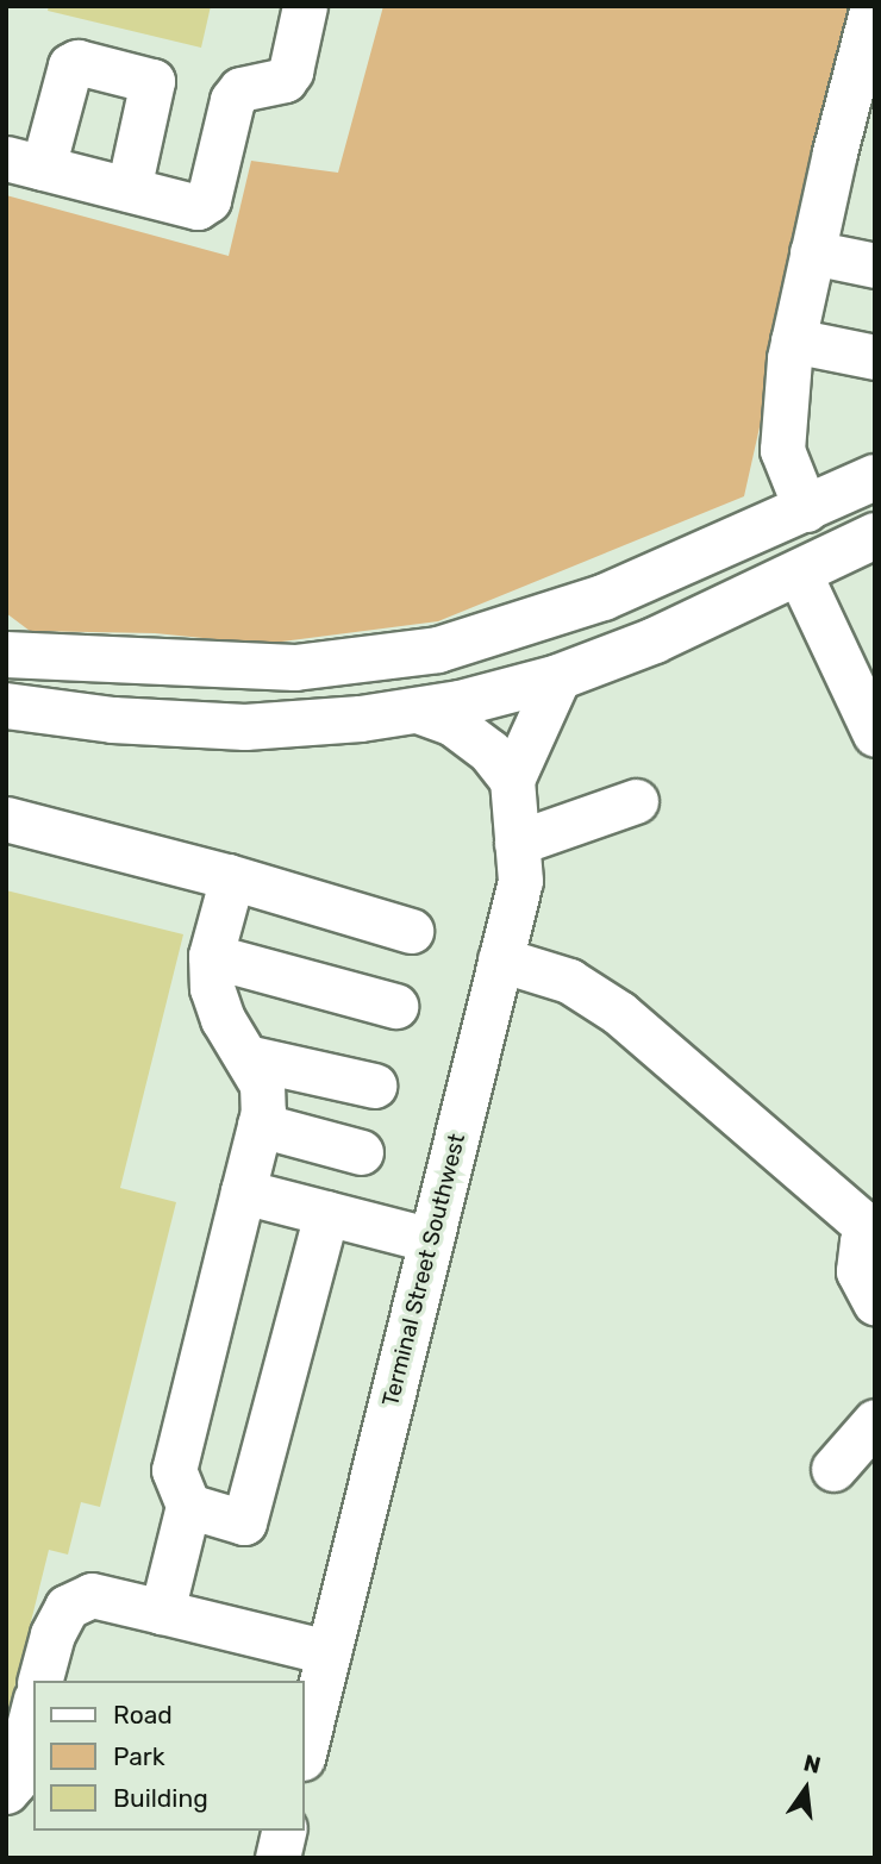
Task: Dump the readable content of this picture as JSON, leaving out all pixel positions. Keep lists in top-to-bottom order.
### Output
{
  "streets": {
    "street": ["Terminal Street Southwest"]
  },
  "legend": ["Road", "Park", "Building"],
  "north": "top"
}
